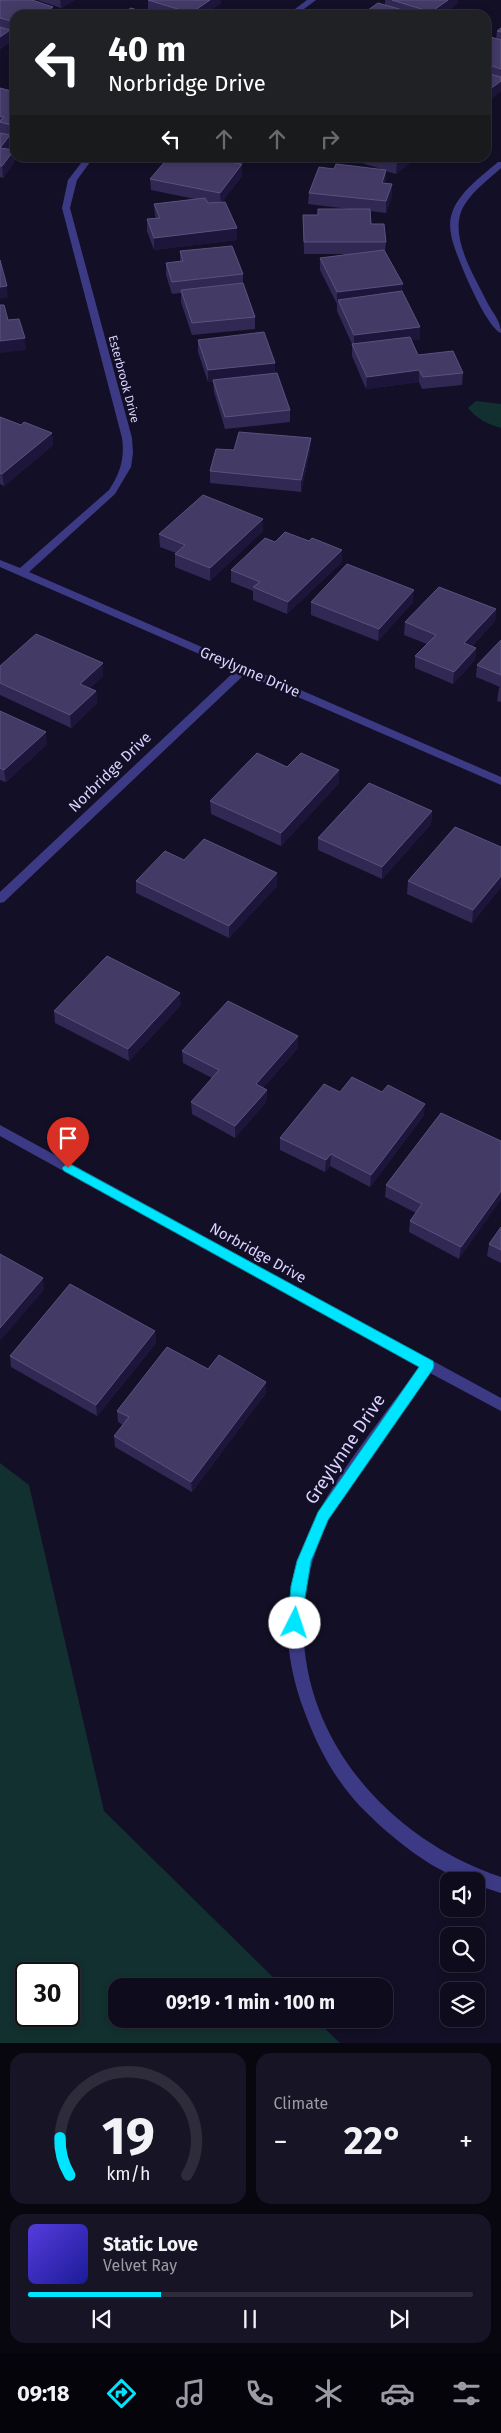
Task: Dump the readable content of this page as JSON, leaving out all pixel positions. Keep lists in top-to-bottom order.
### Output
{
  "streets": {
    "street": ["Esterbrook Drive", "Greylynne Drive", "Norbridge Drive"]
  },
  "crossings": [
    ["Esterbrook Drive", "Greylynne Drive"],
    ["Greylynne Drive", "Norbridge Drive"]
  ],
  "page": {
    "turn": ["40 m", "Norbridge Drive"],
    "limit": "30",
    "trip": "09:19 · 1 min · 100 m",
    "tile": "Climate",
    "heat": ["−", "22°", "+"],
    "song": ["Static Love", "Velvet Ray"],
    "tabs": "09:18",
    "gauge": ["19", "km/h"]
  }
}
